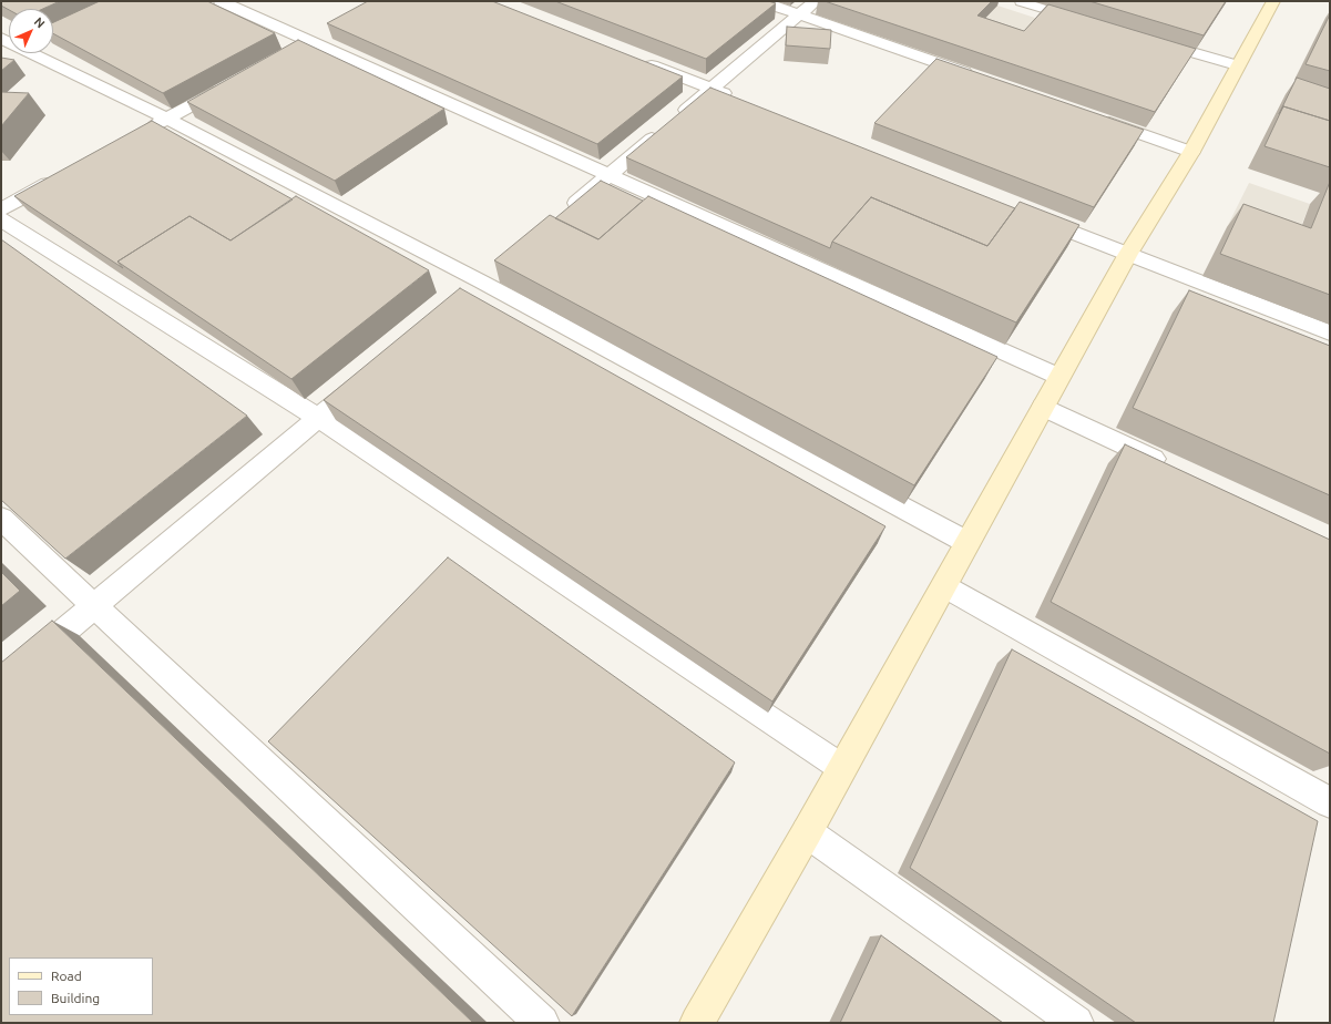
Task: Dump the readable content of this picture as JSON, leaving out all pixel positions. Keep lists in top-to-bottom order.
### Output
{
  "legend": ["Road", "Building"],
  "north": "top right"
}
